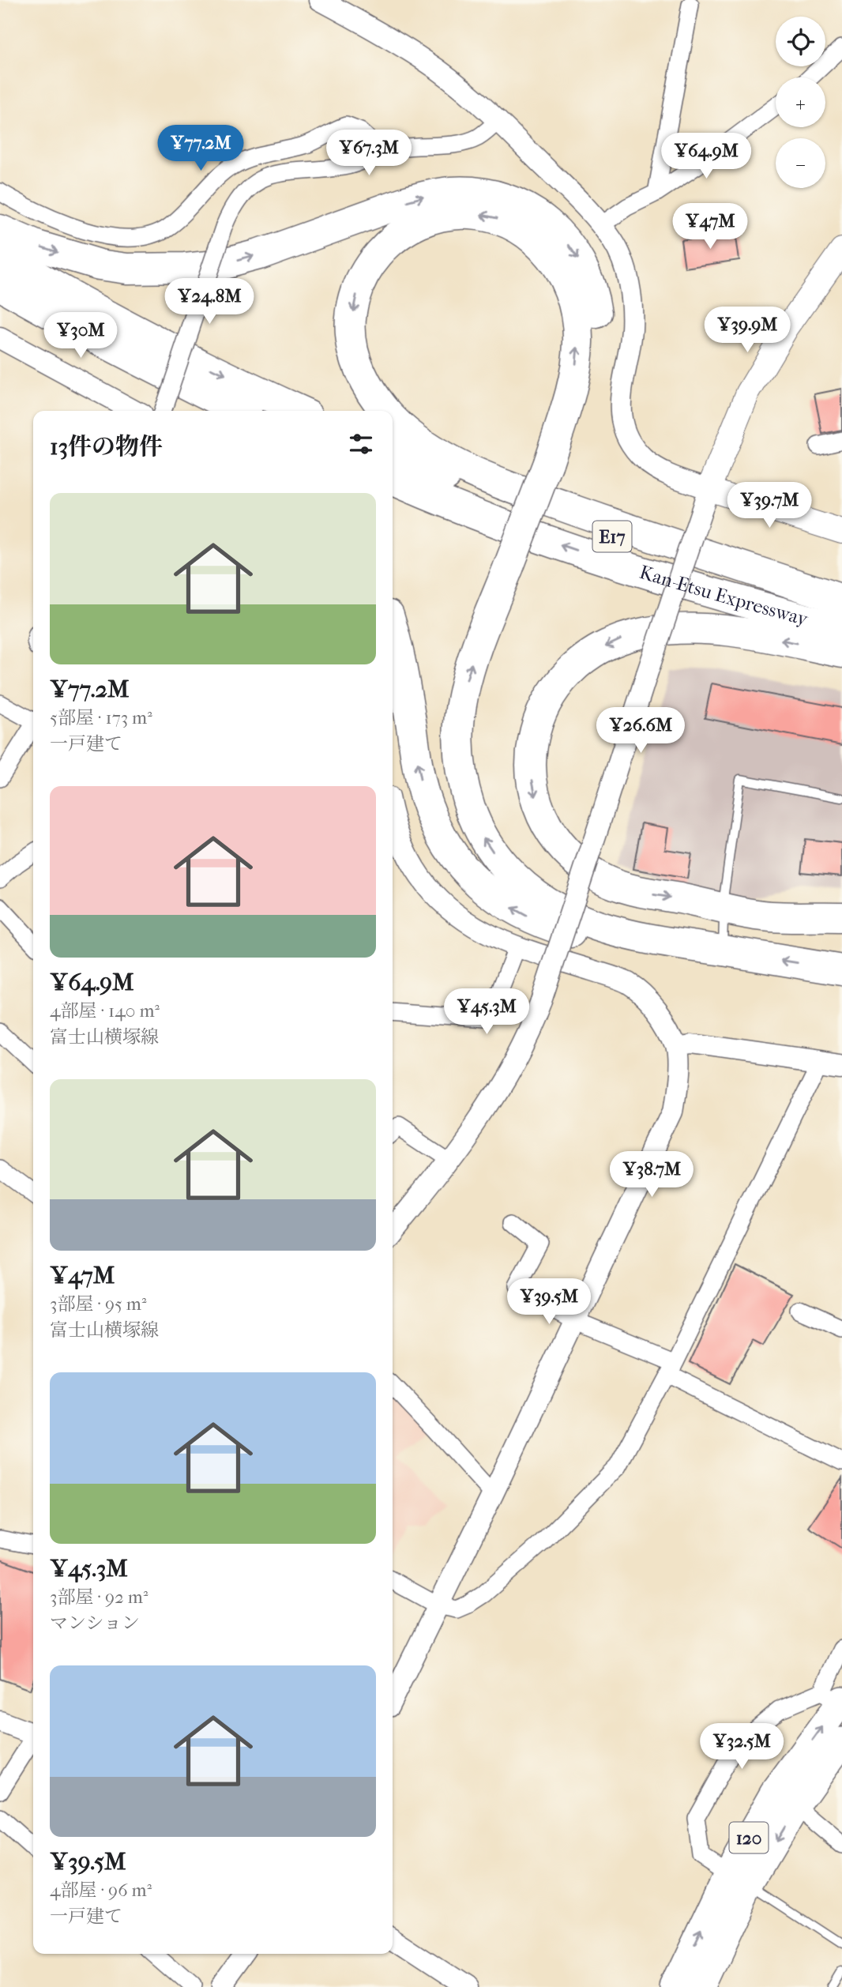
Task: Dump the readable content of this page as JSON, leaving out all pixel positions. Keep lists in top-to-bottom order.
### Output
{
  "streets": {
    "highway": ["E17", "Kan-Etsu Expressway", "120"]
  },
  "page": {
    "map_buttons": ["+", "−"],
    "price": [
      "¥77.2M",
      "¥67.3M",
      "¥64.9M",
      "¥47M",
      "¥24.8M",
      "¥39.9M",
      "¥30M",
      "¥39.7M",
      "¥26.6M",
      "¥45.3M",
      "¥38.7M",
      "¥39.5M",
      "¥32.5M"
    ],
    "heading": "13件の物件",
    "list": [
      {
        "name": "¥77.2M",
        "note": "5部屋 · 173 m² · 一戸建て"
      },
      {
        "name": "¥64.9M",
        "note": "4部屋 · 140 m² · 富士山横塚線"
      },
      {
        "name": "¥47M",
        "note": "3部屋 · 95 m² · 富士山横塚線"
      },
      {
        "name": "¥45.3M",
        "note": "3部屋 · 92 m² · マンション"
      },
      {
        "name": "¥39.5M",
        "note": "4部屋 · 96 m² · 一戸建て"
      }
    ]
  }
}
